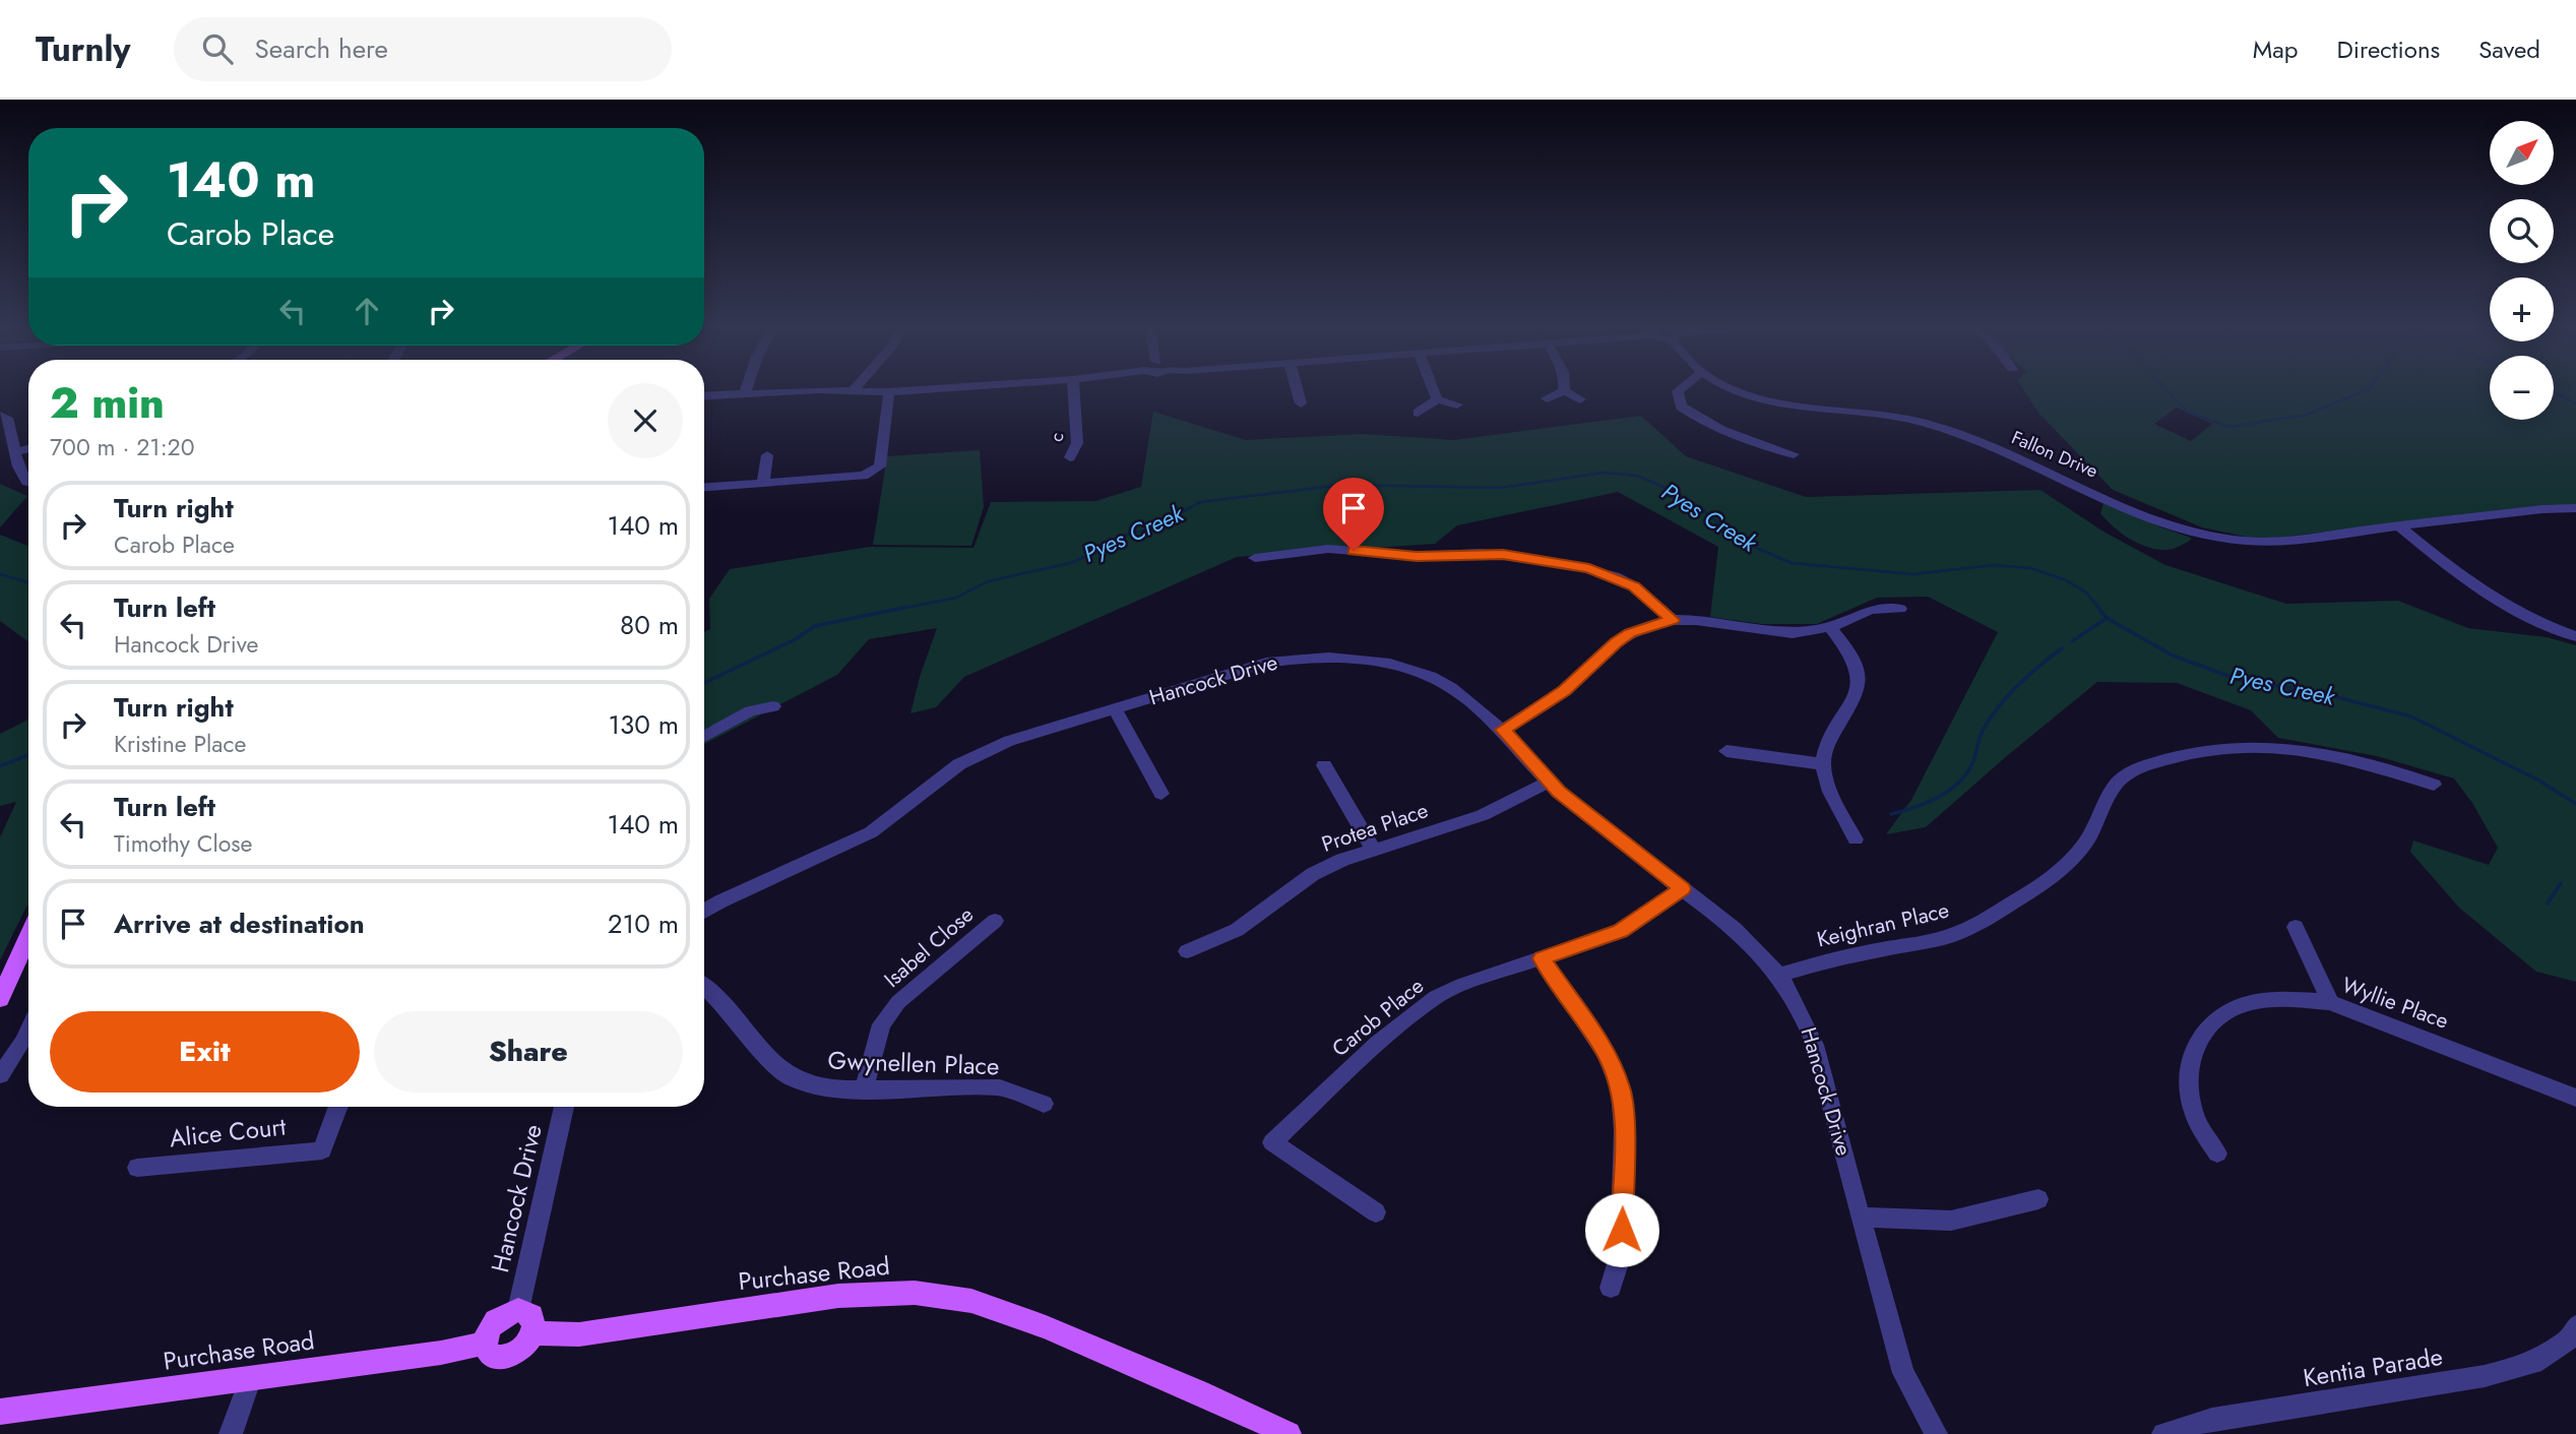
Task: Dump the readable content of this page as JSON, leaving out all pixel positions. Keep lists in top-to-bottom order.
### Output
{
  "streets": {
    "main road": ["Purchase Road"],
    "street": [
      "c",
      "Fallon Drive",
      "Hancock Drive",
      "Protea Place",
      "Keighran Place",
      "Isabel Close",
      "Wyllie Place",
      "Carob Place",
      "Gwynellen Place",
      "Alice Court",
      "Kentia Parade"
    ]
  },
  "crossings": [
    ["Hancock Drive", "Protea Place"],
    ["Hancock Drive", "Keighran Place"],
    ["Hancock Drive", "Carob Place"],
    ["Hancock Drive", "Purchase Road"],
    ["Isabel Close", "Gwynellen Place"]
  ],
  "water": ["Pyes Creek"],
  "north": "top right",
  "page": {
    "header": "Turnly",
    "search": "Search here",
    "nav": ["Map", "Directions", "Saved"],
    "map_buttons": ["+", "−"],
    "turn": ["140 m", "Carob Place"],
    "heading": ["2 min", "700 m · 21:20"],
    "list": [
      {
        "name": "Turn right",
        "note": "Carob Place",
        "value": "140 m"
      },
      {
        "name": "Turn left",
        "note": "Hancock Drive",
        "value": "80 m"
      },
      {
        "name": "Turn right",
        "note": "Kristine Place",
        "value": "130 m"
      },
      {
        "name": "Turn left",
        "note": "Timothy Close",
        "value": "140 m"
      },
      {
        "name": "Arrive at destination",
        "value": "210 m"
      }
    ],
    "buttons": ["Exit", "Share"]
  }
}
